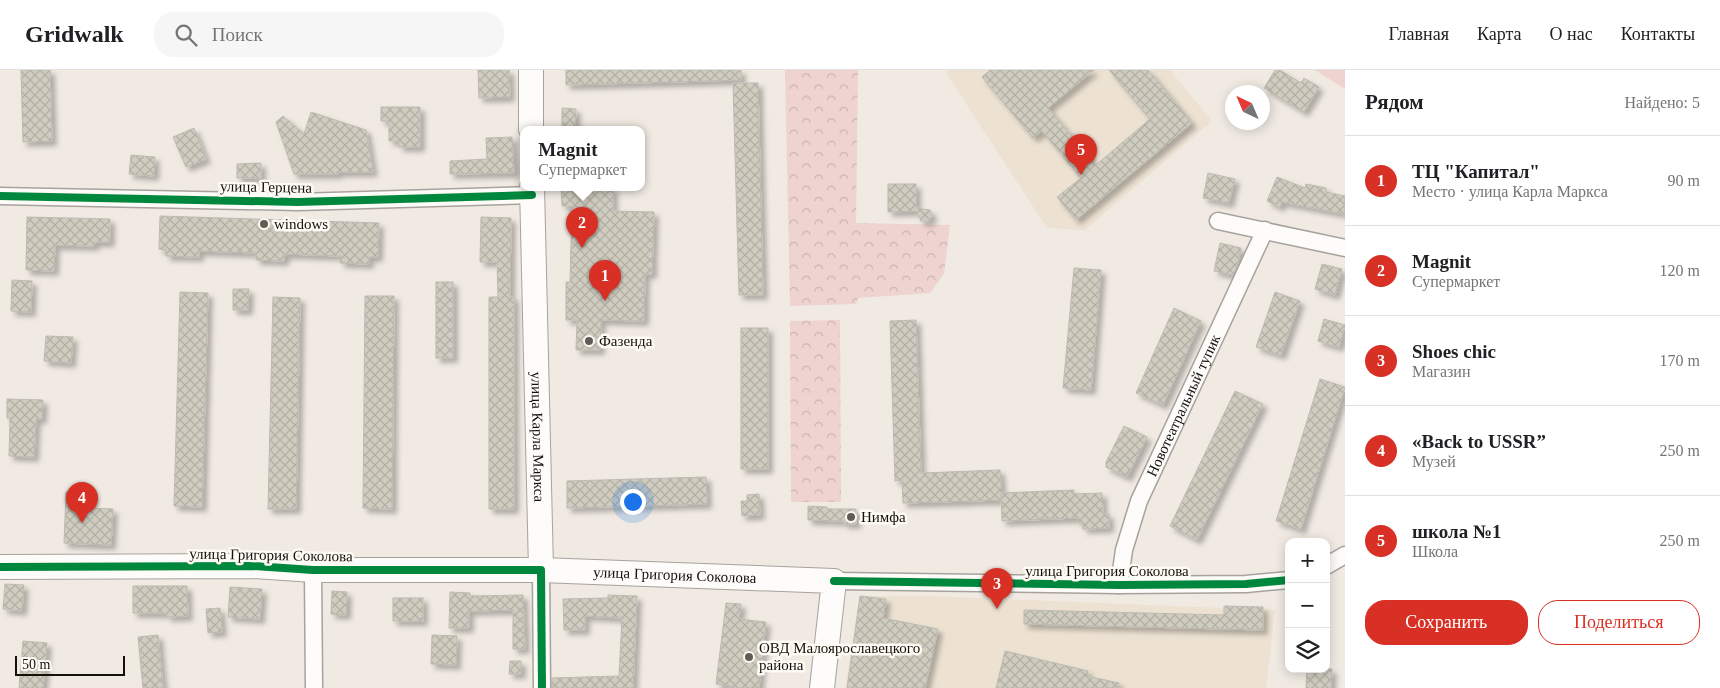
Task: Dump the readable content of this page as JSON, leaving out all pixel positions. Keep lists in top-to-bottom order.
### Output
{
  "streets": {
    "main road": ["улица Карла Маркса", "улица Григория Соколова"],
    "street": ["улица Герцена", "Новотеатральный тупик"]
  },
  "crossings": [
    ["улица Герцена", "улица Карла Маркса"],
    ["Новотеатральный тупик", "улица Григория Соколова"],
    ["улица Карла Маркса", "улица Григория Соколова"]
  ],
  "places": [
    "windows",
    "Фазенда",
    "Нимфа",
    "ОВД Малоярославецкого района"
  ],
  "scale_bar": "50 m",
  "north": "top left",
  "page": {
    "header": "Gridwalk",
    "search": "Поиск",
    "nav": [
      "Главная",
      "Карта",
      "О нас",
      "Контакты"
    ],
    "heading": ["Рядом", "Найдено: 5"],
    "popup": ["Magnit", "Супермаркет"],
    "pins": [
      "5",
      "2",
      "1",
      "4",
      "3"
    ],
    "list": [
      {
        "mark": "1",
        "name": "ТЦ \"Капитал\"",
        "note": "Место · улица Карла Маркса",
        "value": "90 m"
      },
      {
        "mark": "2",
        "name": "Magnit",
        "note": "Супермаркет",
        "value": "120 m"
      },
      {
        "mark": "3",
        "name": "Shoes chic",
        "note": "Магазин",
        "value": "170 m"
      },
      {
        "mark": "4",
        "name": "«Back to USSR”",
        "note": "Музей",
        "value": "250 m"
      },
      {
        "mark": "5",
        "name": "школа №1",
        "note": "Школа",
        "value": "250 m"
      }
    ],
    "map_buttons": ["+", "−"],
    "buttons": ["Сохранить", "Поделиться"],
    "scale": "50 m"
  }
}
